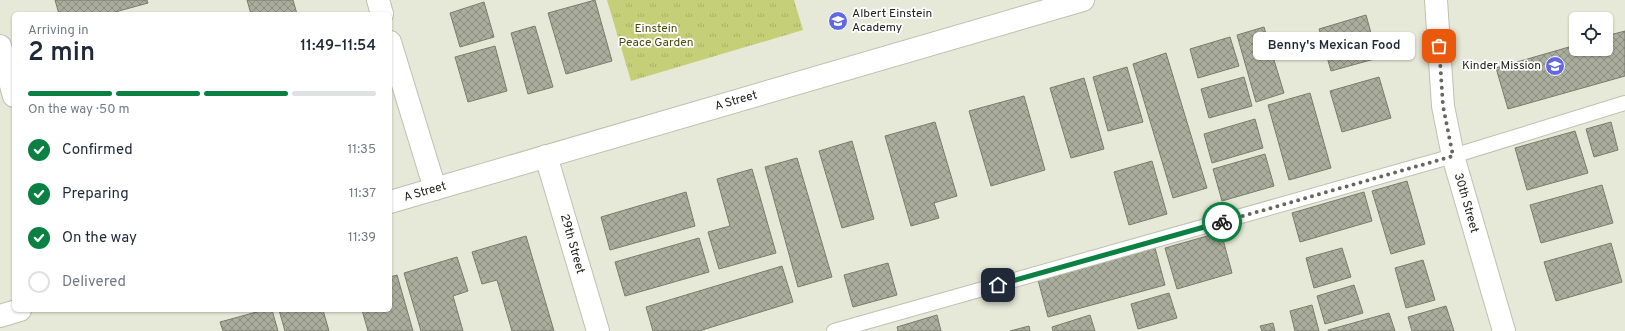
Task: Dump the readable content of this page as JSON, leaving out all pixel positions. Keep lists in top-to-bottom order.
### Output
{
  "streets": {
    "street": ["A Street", "30th Street", "29th Street"]
  },
  "crossings": [
    ["A Street", "29th Street"]
  ],
  "parks": ["Einstein Peace Garden"],
  "places": {
    "school or university": ["Albert Einstein Academy", "Kinder Mission"],
    "other": ["Benny's Mexican Food"]
  },
  "page": {
    "heading": ["2 min", "Arriving in", "11:49–11:54"],
    "bubble": "Benny's Mexican Food",
    "bar": "On the way · 50 m",
    "list": [
      ["Confirmed", "11:35"],
      ["Preparing", "11:37"],
      ["On the way", "11:39"],
      "Delivered"
    ]
  }
}
